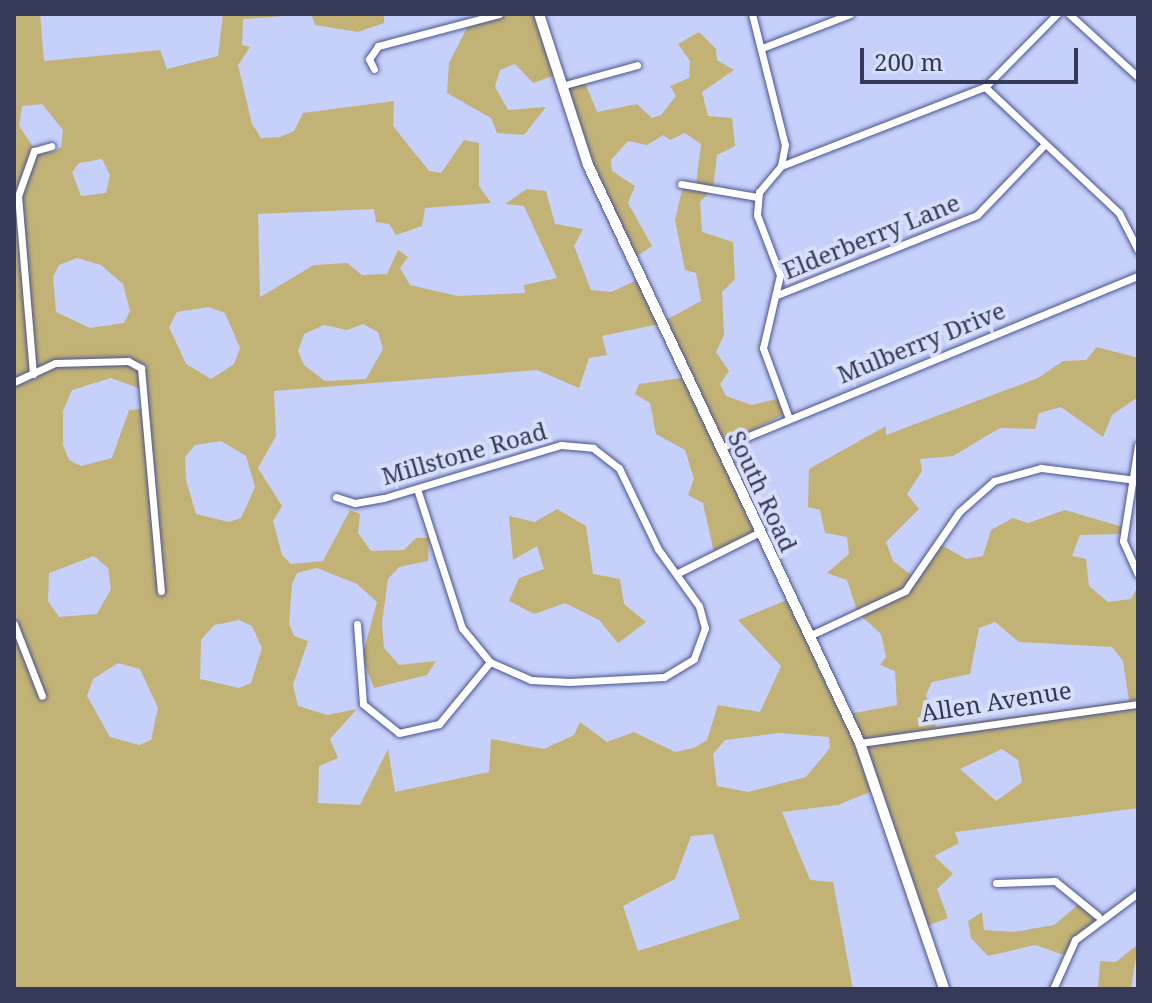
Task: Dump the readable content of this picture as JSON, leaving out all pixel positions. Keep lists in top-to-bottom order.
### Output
{
  "streets": {
    "street": [
      "Elderberry Lane",
      "Mulberry Drive",
      "Millstone Road",
      "South Road",
      "Allen Avenue"
    ]
  },
  "crossings": [
    ["Mulberry Drive", "South Road"],
    ["South Road", "Allen Avenue"]
  ],
  "scale_bar": "200 m"
}
